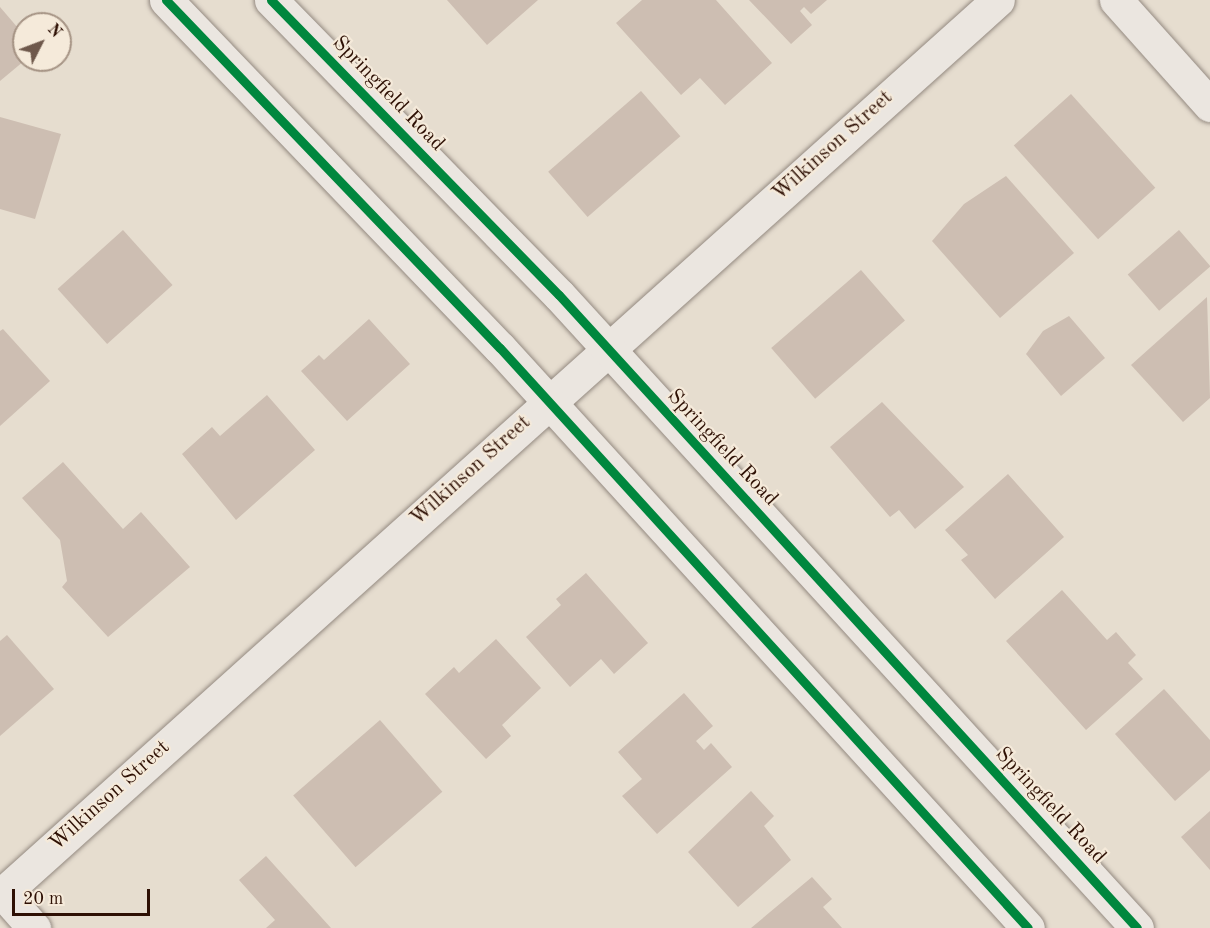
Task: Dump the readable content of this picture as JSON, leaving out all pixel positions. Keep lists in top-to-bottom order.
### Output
{
  "streets": {
    "main road": ["Springfield Road", "Wilkinson Street"]
  },
  "crossings": [
    ["Springfield Road", "Wilkinson Street"]
  ],
  "scale_bar": "20 m",
  "north": "top right"
}
